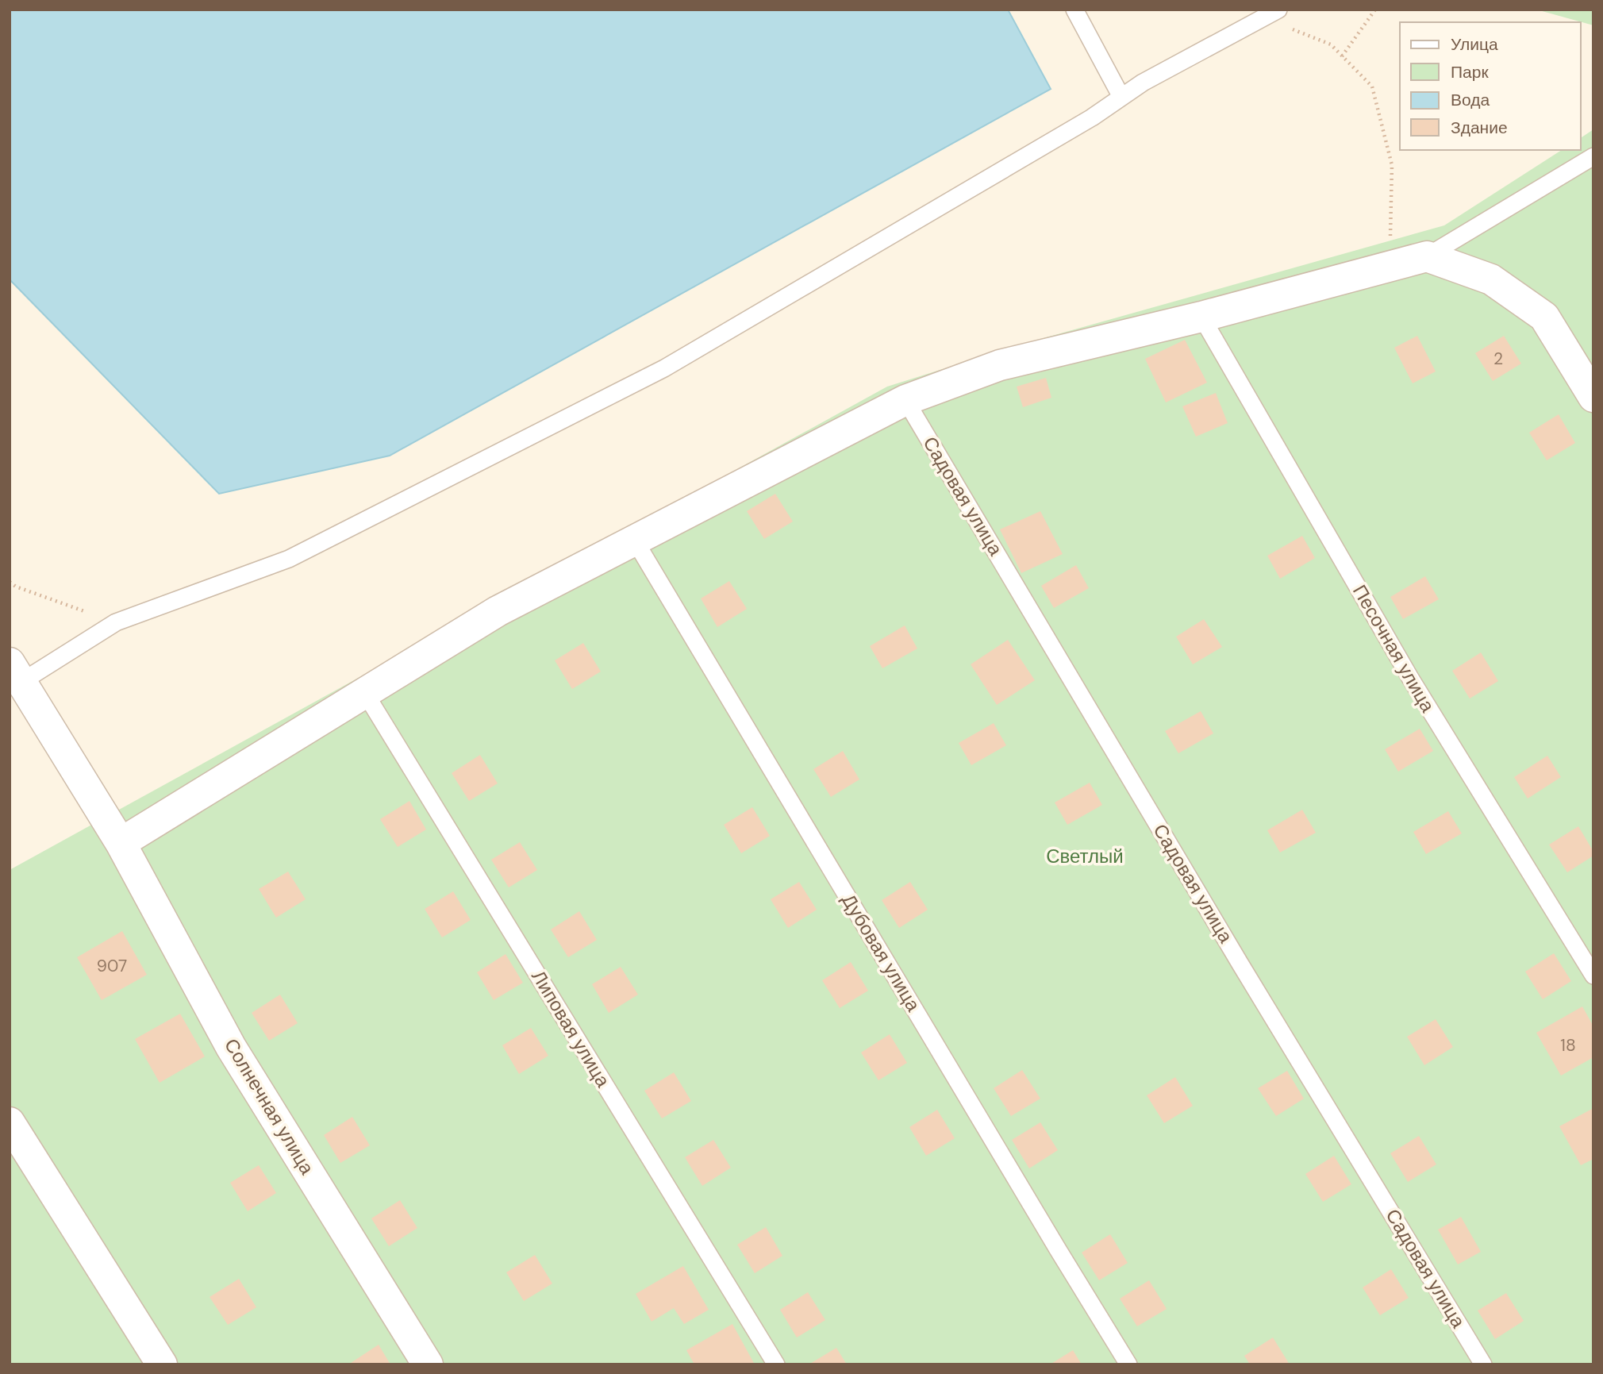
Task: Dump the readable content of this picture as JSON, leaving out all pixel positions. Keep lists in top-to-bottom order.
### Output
{
  "streets": {
    "street": ["Солнечная улица"],
    "lane": [
      "Садовая улица",
      "Песочная улица",
      "Дубовая улица",
      "Липовая улица"
    ]
  },
  "parks": ["Светлый"],
  "house_numbers": ["2", "907", "18"],
  "legend": [
    "Улица",
    "Парк",
    "Вода",
    "Здание"
  ]
}
